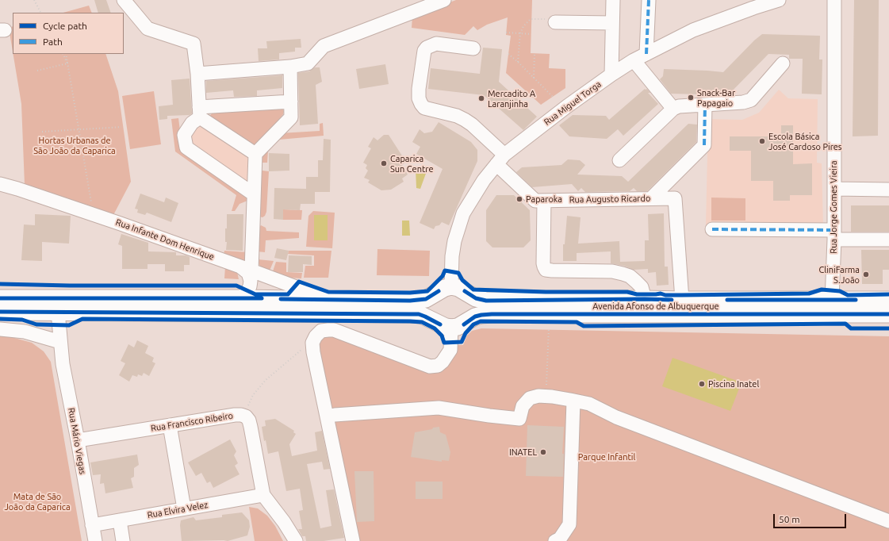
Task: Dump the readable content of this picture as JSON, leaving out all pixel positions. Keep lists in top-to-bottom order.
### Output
{
  "streets": {
    "main road": ["Avenida Afonso de Albuquerque"],
    "street": [
      "Rua Miguel Torga",
      "Rua Augusto Ricardo",
      "Rua Jorge Gomes Vieira",
      "Rua Infante Dom Henrique",
      "Rua Francisco Ribeiro",
      "Rua Mário Viegas",
      "Rua Elvira Velez"
    ]
  },
  "crossings": [
    ["Rua Miguel Torga", "Rua Augusto Ricardo"],
    ["Rua Miguel Torga", "Avenida Afonso de Albuquerque"],
    ["Rua Augusto Ricardo", "Avenida Afonso de Albuquerque"],
    ["Rua Jorge Gomes Vieira", "Avenida Afonso de Albuquerque"],
    ["Rua Francisco Ribeiro", "Rua Mário Viegas"],
    ["Rua Francisco Ribeiro", "Rua Elvira Velez"],
    ["Rua Mário Viegas", "Rua Elvira Velez"]
  ],
  "parks": ["Hortas Urbanas de São João da Caparica", "Parque Infantil", "Mata de São João da Caparica"],
  "places": [
    "Snack-Bar Papagaio",
    "Mercadito A Laranjinha",
    "Escola Básica José Cardoso Pires",
    "Caparica Sun Centre",
    "Paparoka",
    "CliniFarma S.João",
    "Piscina Inatel",
    "INATEL"
  ],
  "legend": ["Cycle path", "Path"],
  "scale_bar": "50 m"
}
